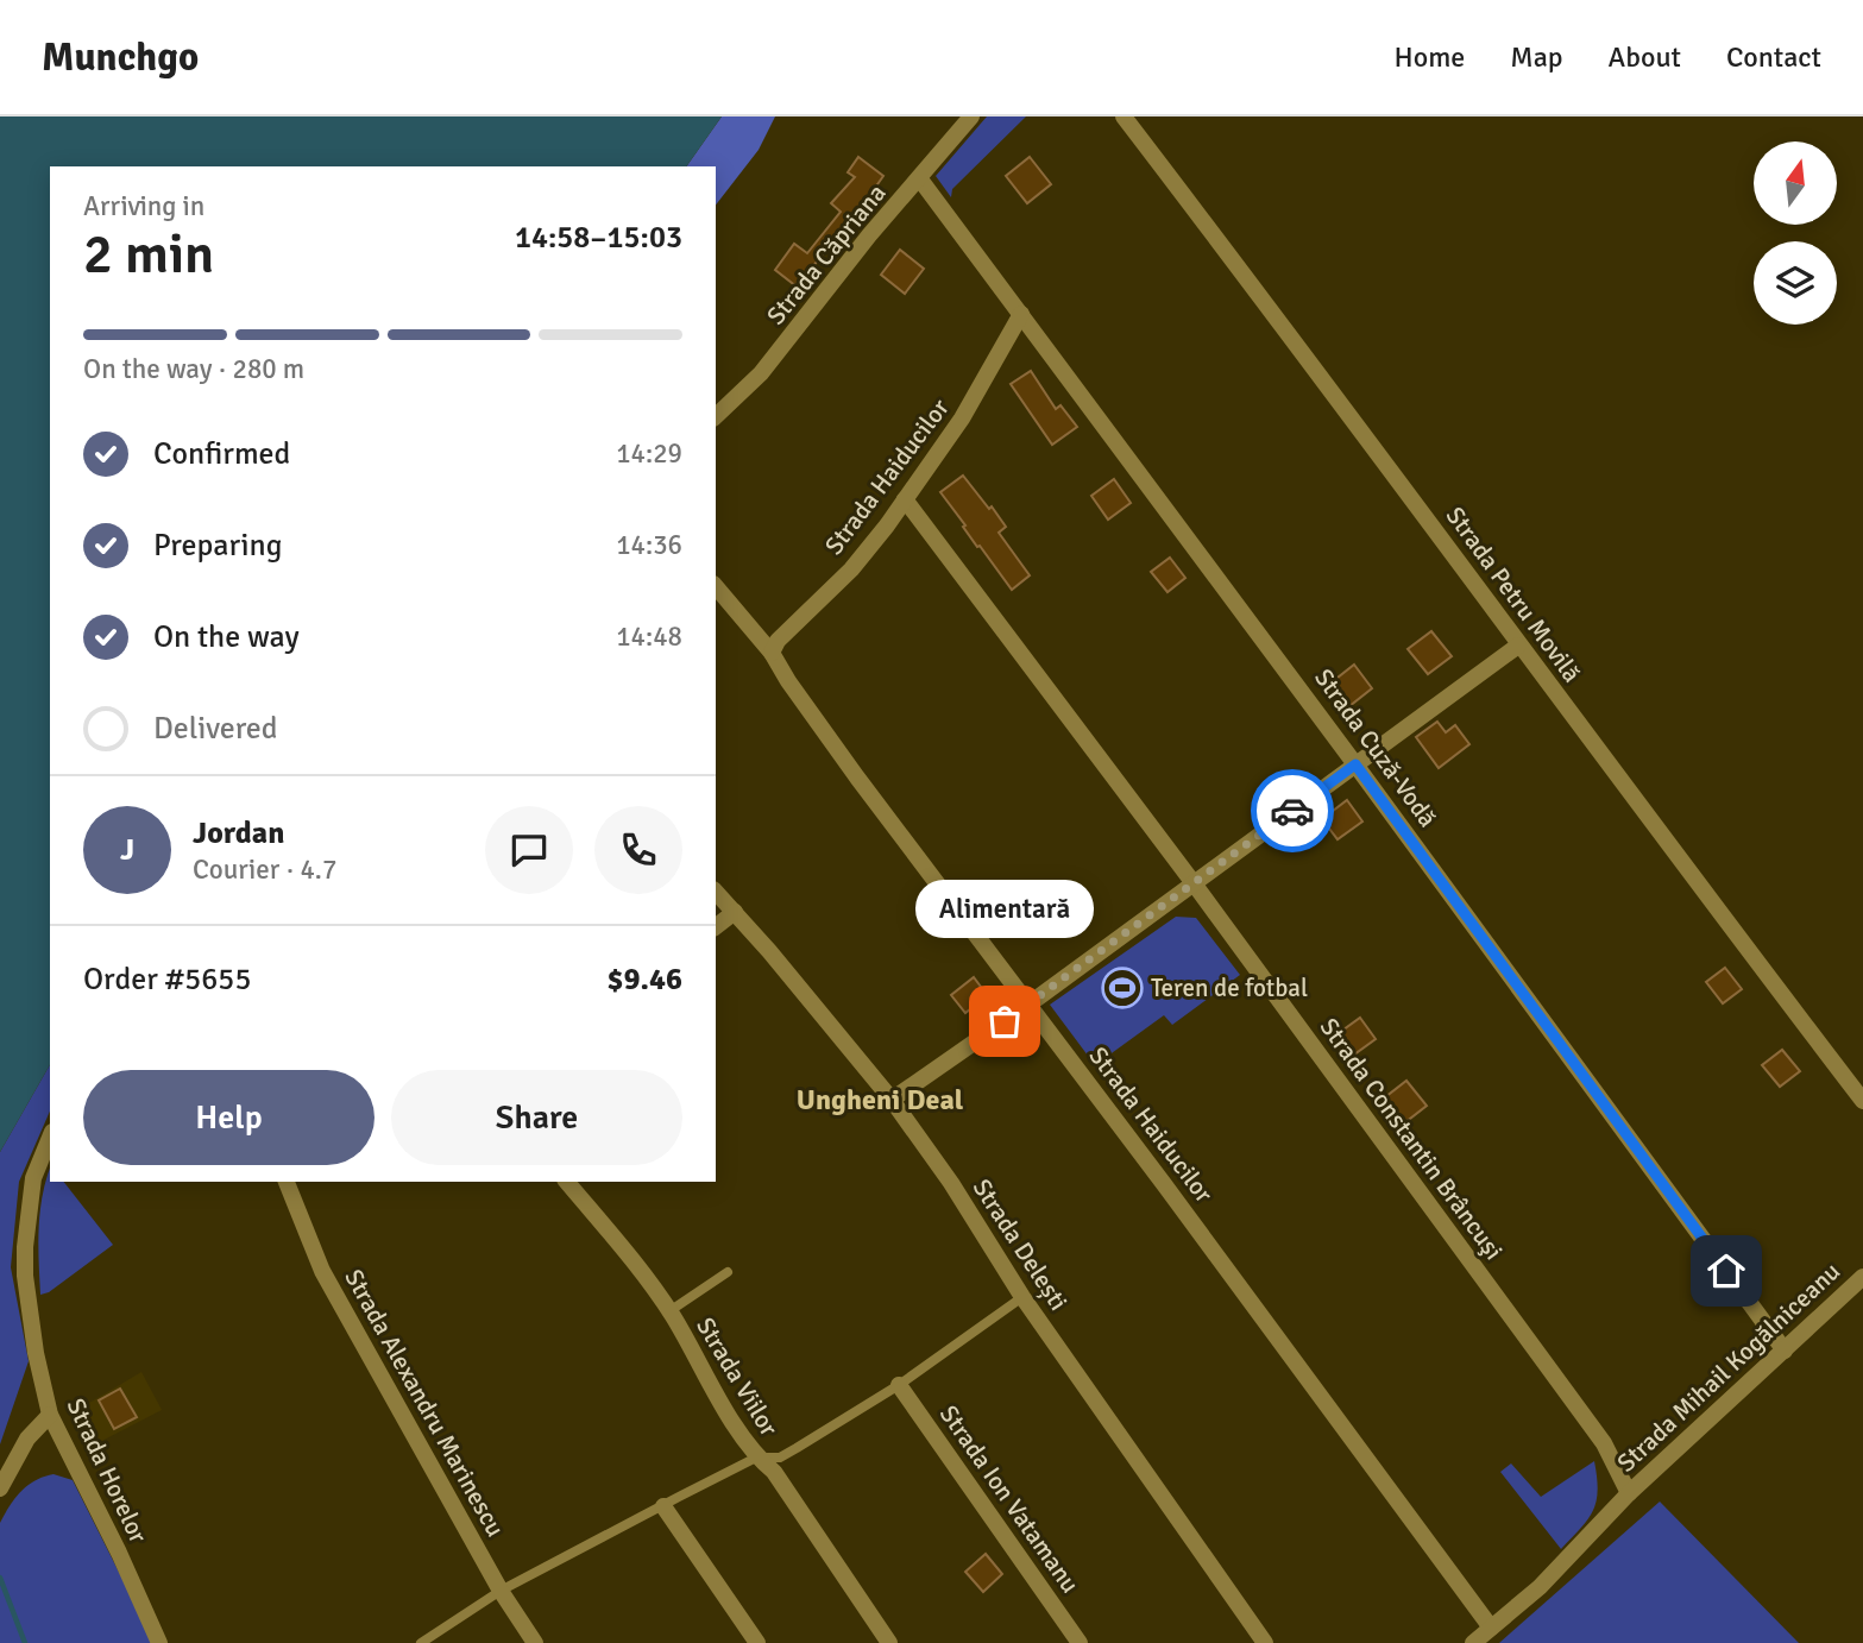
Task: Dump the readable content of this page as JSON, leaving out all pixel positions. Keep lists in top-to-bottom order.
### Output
{
  "streets": {
    "street": [
      "Strada Căpriana",
      "Strada Haiducilor",
      "Strada Petru Movilă",
      "Strada Cuză-Vodă",
      "Strada Constantin Brâncuşi",
      "Strada Delești",
      "Strada Mihail Kogălniceanu",
      "Strada Viilor",
      "Strada Alexandru Marinescu",
      "Strada Horelor",
      "Strada Ion Vatamanu"
    ]
  },
  "crossings": [
    ["Strada Căpriana", "Strada Cuză-Vodă"],
    ["Strada Haiducilor", "Strada Cuză-Vodă"],
    ["Strada Haiducilor", "Strada Constantin Brâncuşi"],
    ["Strada Haiducilor", "Strada Mihail Kogălniceanu"],
    ["Strada Cuză-Vodă", "Strada Mihail Kogălniceanu"],
    ["Strada Constantin Brâncuşi", "Strada Mihail Kogălniceanu"]
  ],
  "districts": ["Ungheni Deal"],
  "places": {
    "sports": ["Teren de fotbal"],
    "other": ["Alimentară"]
  },
  "north": "top",
  "page": {
    "header": "Munchgo",
    "nav": [
      "Home",
      "Map",
      "About",
      "Contact"
    ],
    "heading": ["2 min", "Arriving in", "14:58–15:03"],
    "panel": [
      "Jordan",
      "Courier · 4.7",
      "Order #5655",
      "$9.46"
    ],
    "bar": "On the way · 280 m",
    "list": [
      ["Confirmed", "14:29"],
      ["Preparing", "14:36"],
      ["On the way", "14:48"],
      "Delivered"
    ],
    "round": "J",
    "bubble": "Alimentară",
    "buttons": ["Help", "Share"]
  }
}
